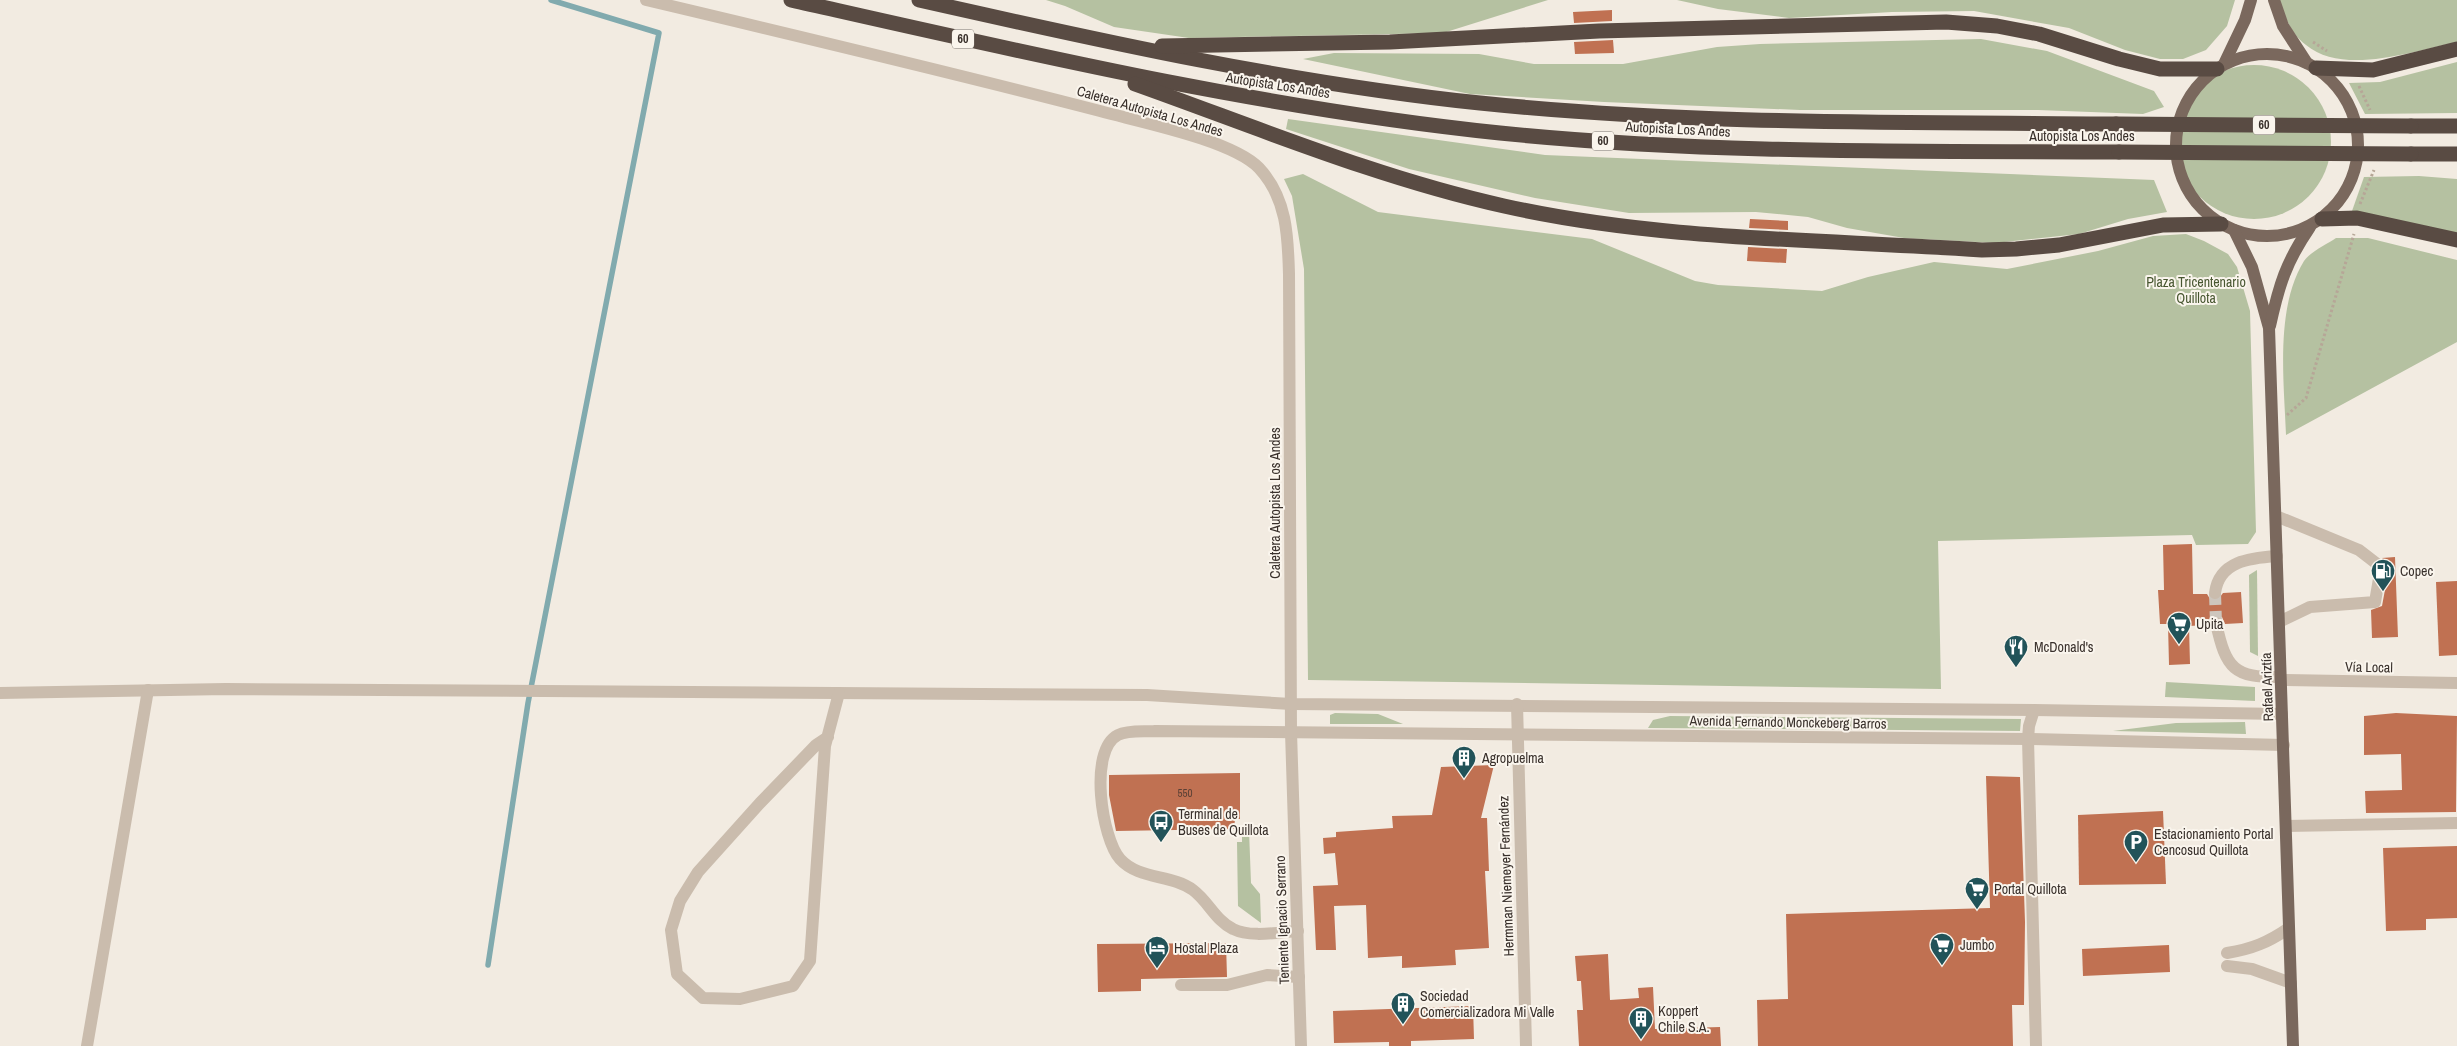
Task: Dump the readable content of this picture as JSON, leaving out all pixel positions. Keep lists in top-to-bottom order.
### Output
{
  "streets": {
    "highway": ["60", "Autopista Los Andes"],
    "main road": ["Rafael Ariztía"],
    "street": [
      "Caletera Autopista Los Andes",
      "Vía Local",
      "Avenida Fernando Monckeberg Barros",
      "Hermman Niemeyer Fernández",
      "Teniente Ignacio Serrano"
    ]
  },
  "crossings": [
    ["Caletera Autopista Los Andes", "Avenida Fernando Monckeberg Barros"],
    ["Caletera Autopista Los Andes", "Teniente Ignacio Serrano"],
    ["Vía Local", "Rafael Ariztía"],
    ["Rafael Ariztía", "Avenida Fernando Monckeberg Barros"],
    ["Avenida Fernando Monckeberg Barros", "Hermman Niemeyer Fernández"],
    ["Avenida Fernando Monckeberg Barros", "Teniente Ignacio Serrano"]
  ],
  "parks": ["Plaza Tricentenario Quillota"],
  "places": {
    "fuel station": ["Copec"],
    "supermarket": ["Upita", "Portal Quillota", "Jumbo"],
    "restaurant": ["McDonald's"],
    "building": ["Agropuelma", "Sociedad Comercializadora Mi Valle", "Koppert Chile S.A."],
    "bus stop": ["Terminal de Buses de Quillota"],
    "parking": ["Estacionamiento Portal Cencosud Quillota"],
    "hotel": ["Hostal Plaza"]
  },
  "house_numbers": ["550"]
}
